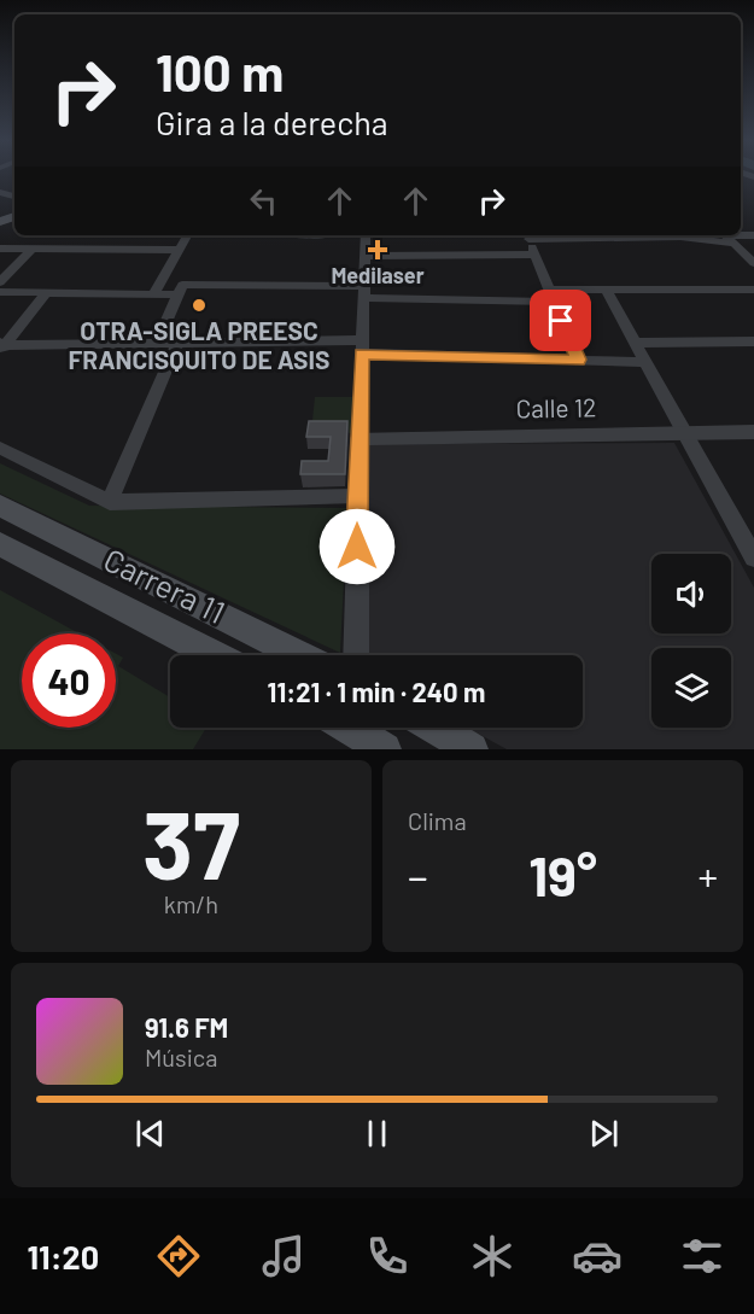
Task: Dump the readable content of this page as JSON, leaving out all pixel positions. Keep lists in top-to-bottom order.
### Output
{
  "streets": {
    "main road": ["Carrera 11"],
    "street": ["Calle 12"]
  },
  "places": {
    "health": ["Medilaser"],
    "other": ["OTRA-SIGLA PREESC FRANCISQUITO DE ASIS"]
  },
  "page": {
    "turn": ["100 m", "Gira a la derecha"],
    "limit": "40",
    "trip": "11:21 · 1 min · 240 m",
    "tile": [
      ["37", "km/h"],
      "Clima"
    ],
    "heat": ["−", "19°", "+"],
    "song": ["91.6 FM", "Música"],
    "tabs": "11:20"
  }
}
